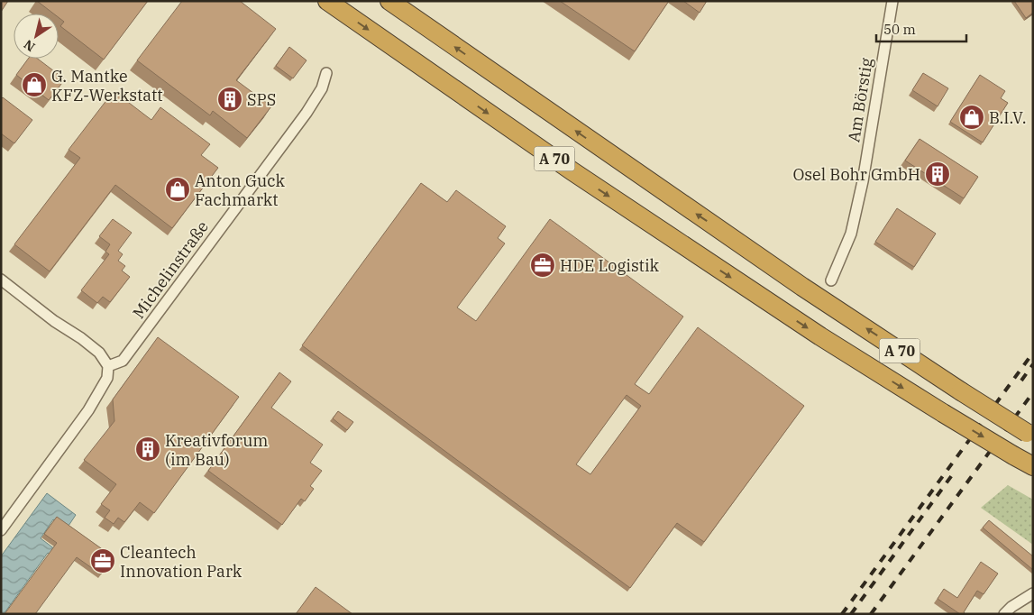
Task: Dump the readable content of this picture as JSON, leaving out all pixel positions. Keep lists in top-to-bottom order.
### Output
{
  "streets": {
    "highway": ["A 70"],
    "street": ["Am Börstig", "Michelinstraße"]
  },
  "places": {
    "shop": ["G. Mantke KFZ-Werkstatt", "B.I.V.", "Anton Guck Fachmarkt"],
    "building": ["SPS", "Osel Bohr GmbH", "Kreativforum (im Bau)"],
    "office": ["HDE Logistik", "Cleantech Innovation Park"]
  },
  "scale_bar": "50 m",
  "north": "bottom left"
}
